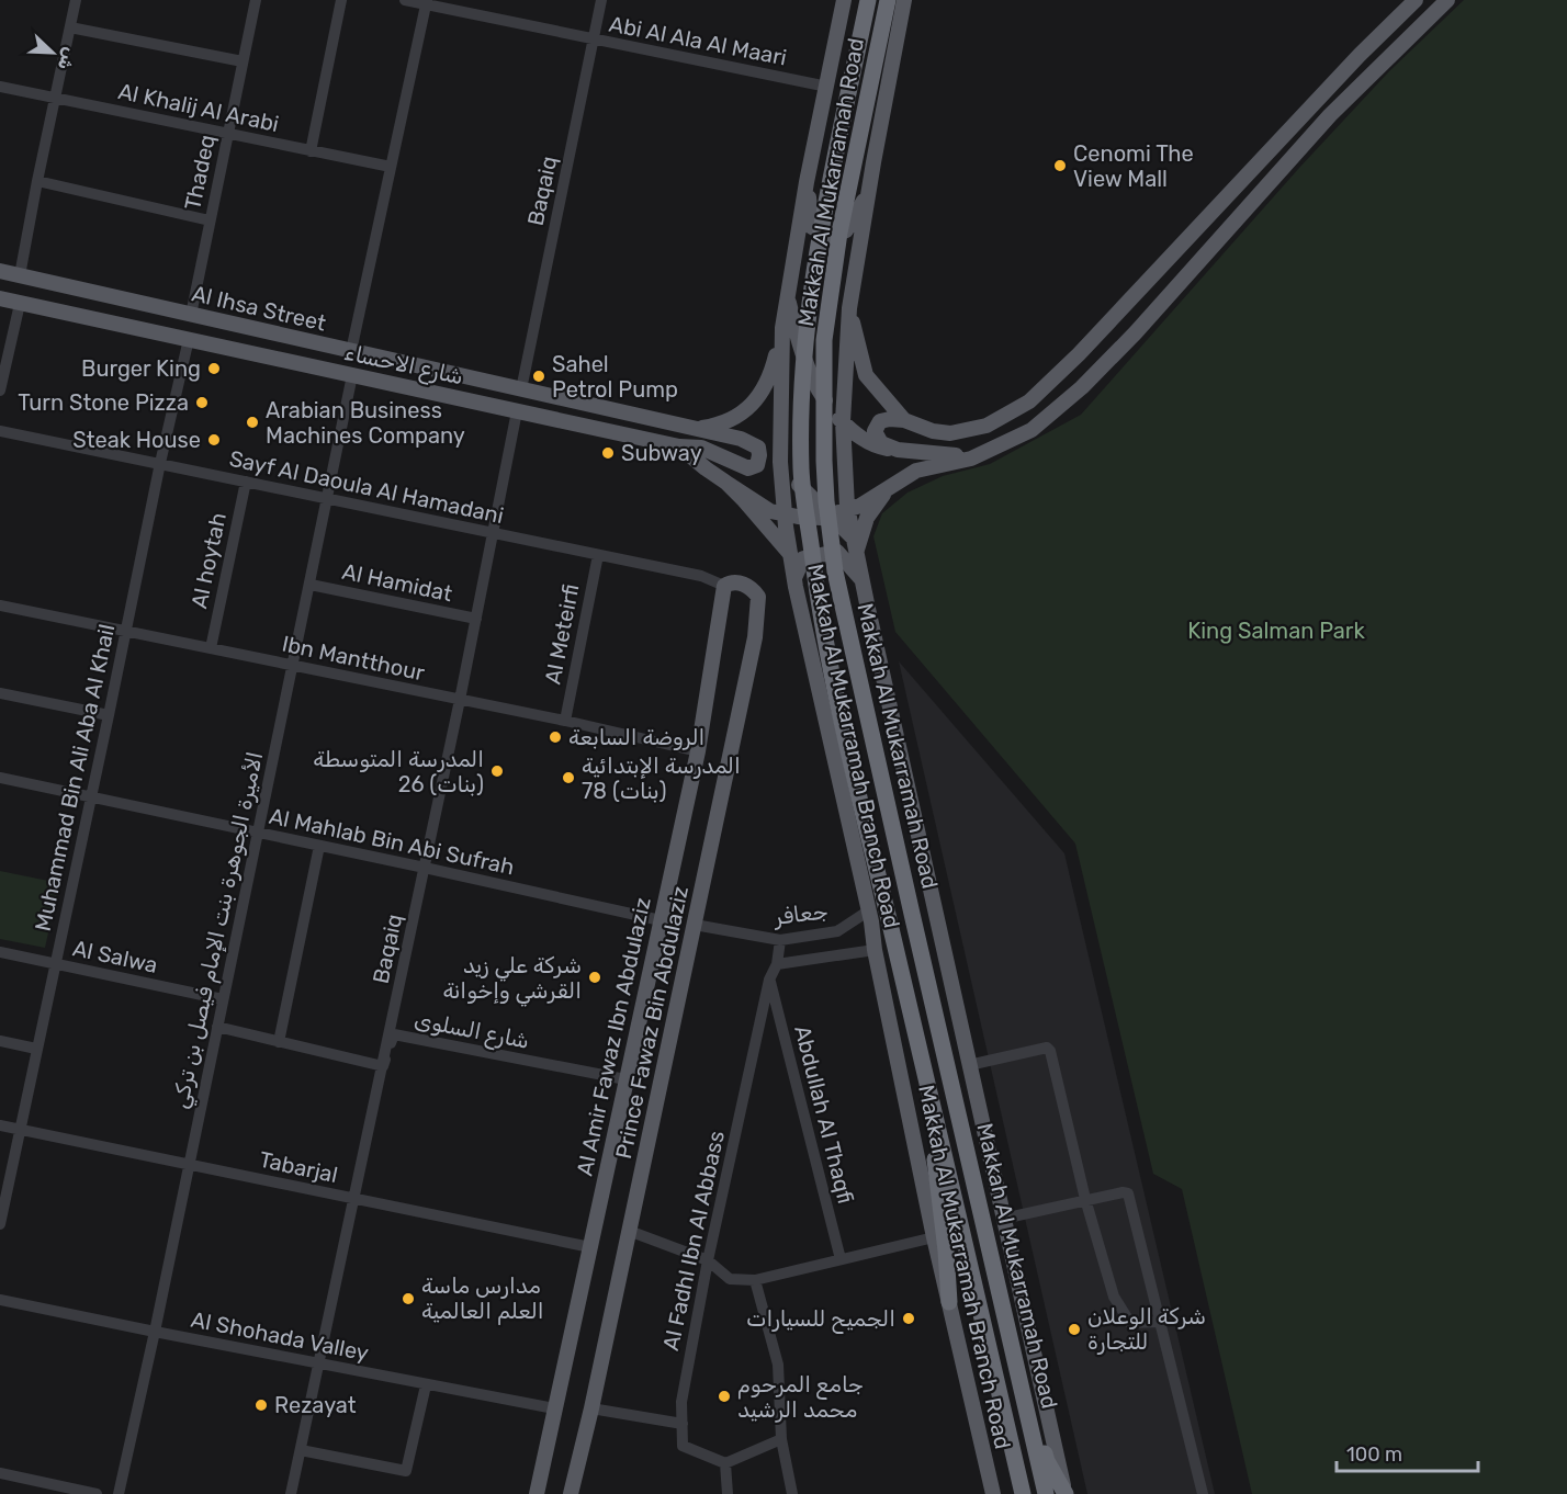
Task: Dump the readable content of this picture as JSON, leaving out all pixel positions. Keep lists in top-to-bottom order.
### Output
{
  "streets": {
    "highway": ["Makkah Al Mukarramah Road"],
    "main road": [
      "Al Ihsa Street",
      "شارع الاحساء",
      "Makkah Al Mukarramah Branch Road",
      "Prince Fawaz Bin Abdulaziz",
      "Al Amir Fawaz Ibn Abdulaziz"
    ],
    "street": [
      "Abi Al Ala Al Maari",
      "Al Khalij Al Arabi",
      "Thadeq",
      "Baqaiq",
      "Sayf Al Daoula Al Hamadani",
      "Al hoytah",
      "Al Hamidat",
      "Al Meteirfi",
      "Ibn Mantthour",
      "Muhammad Bin Ali Aba Al Khail",
      "Al Mahlab Bin Abi Sufrah",
      "جعافر",
      "الأميرة الجوهرة بنت الإمام فيصل بن تركي",
      "Al Salwa",
      "شارع السلوى",
      "Abdullah Al Thaqfi",
      "Tabarjal",
      "Al Fadhl Ibn Al Abbass",
      "Al Shohada Valley"
    ]
  },
  "crossings": [
    ["Abi Al Ala Al Maari", "Baqaiq"],
    ["Abi Al Ala Al Maari", "Makkah Al Mukarramah Branch Road"],
    ["Al Khalij Al Arabi", "Thadeq"],
    ["Thadeq", "Al Ihsa Street"],
    ["Baqaiq", "Al Ihsa Street"],
    ["Baqaiq", "شارع الاحساء"],
    ["Baqaiq", "Sayf Al Daoula Al Hamadani"],
    ["Baqaiq", "Al Hamidat"],
    ["Baqaiq", "Ibn Mantthour"],
    ["Baqaiq", "Al Mahlab Bin Abi Sufrah"],
    ["Baqaiq", "شارع السلوى"],
    ["Baqaiq", "Tabarjal"],
    ["Baqaiq", "Al Shohada Valley"],
    ["Al Ihsa Street", "شارع الاحساء"],
    ["شارع الاحساء", "Muhammad Bin Ali Aba Al Khail"],
    ["شارع الاحساء", "الأميرة الجوهرة بنت الإمام فيصل بن تركي"],
    ["Sayf Al Daoula Al Hamadani", "Al hoytah"],
    ["Sayf Al Daoula Al Hamadani", "Al Meteirfi"],
    ["Sayf Al Daoula Al Hamadani", "Muhammad Bin Ali Aba Al Khail"],
    ["Sayf Al Daoula Al Hamadani", "الأميرة الجوهرة بنت الإمام فيصل بن تركي"],
    ["Sayf Al Daoula Al Hamadani", "Prince Fawaz Bin Abdulaziz"],
    ["Sayf Al Daoula Al Hamadani", "Al Amir Fawaz Ibn Abdulaziz"],
    ["Al hoytah", "Ibn Mantthour"],
    ["Al Hamidat", "الأميرة الجوهرة بنت الإمام فيصل بن تركي"],
    ["Al Meteirfi", "Ibn Mantthour"],
    ["Ibn Mantthour", "Muhammad Bin Ali Aba Al Khail"],
    ["Ibn Mantthour", "الأميرة الجوهرة بنت الإمام فيصل بن تركي"],
    ["Ibn Mantthour", "Al Amir Fawaz Ibn Abdulaziz"],
    ["Makkah Al Mukarramah Branch Road", "جعافر"],
    ["Muhammad Bin Ali Aba Al Khail", "Al Mahlab Bin Abi Sufrah"],
    ["Muhammad Bin Ali Aba Al Khail", "Al Salwa"],
    ["Muhammad Bin Ali Aba Al Khail", "Tabarjal"],
    ["Al Mahlab Bin Abi Sufrah", "الأميرة الجوهرة بنت الإمام فيصل بن تركي"],
    ["Al Mahlab Bin Abi Sufrah", "Al Amir Fawaz Ibn Abdulaziz"],
    ["جعافر", "Prince Fawaz Bin Abdulaziz"],
    ["جعافر", "Al Fadhl Ibn Al Abbass"],
    ["الأميرة الجوهرة بنت الإمام فيصل بن تركي", "Al Salwa"],
    ["الأميرة الجوهرة بنت الإمام فيصل بن تركي", "Tabarjal"],
    ["الأميرة الجوهرة بنت الإمام فيصل بن تركي", "Al Shohada Valley"],
    ["Prince Fawaz Bin Abdulaziz", "Al Amir Fawaz Ibn Abdulaziz"],
    ["شارع السلوى", "Al Amir Fawaz Ibn Abdulaziz"],
    ["Al Amir Fawaz Ibn Abdulaziz", "Tabarjal"],
    ["Al Amir Fawaz Ibn Abdulaziz", "Al Shohada Valley"],
    ["Abdullah Al Thaqfi", "Al Fadhl Ibn Al Abbass"]
  ],
  "parks": ["King Salman Park"],
  "places": [
    "Cenomi The View Mall",
    "Burger King",
    "Sahel Petrol Pump",
    "Turn Stone Pizza",
    "Arabian Business Machines Company",
    "Steak House",
    "Subway",
    "الروضة السابعة",
    "المدرسة المتوسطة 26 (بنات)",
    "المدرسة الإبتدائية 78 (بنات)",
    "شركة علي زيد القرشي وإخوانة",
    "مدارس ماسة العلم العالمية",
    "الجميح للسيارات",
    "شركة الوعلان للتجارة",
    "جامع المرحوم محمد الرشيد",
    "Rezayat"
  ],
  "scale_bar": "100 m",
  "north": "bottom right"
}
